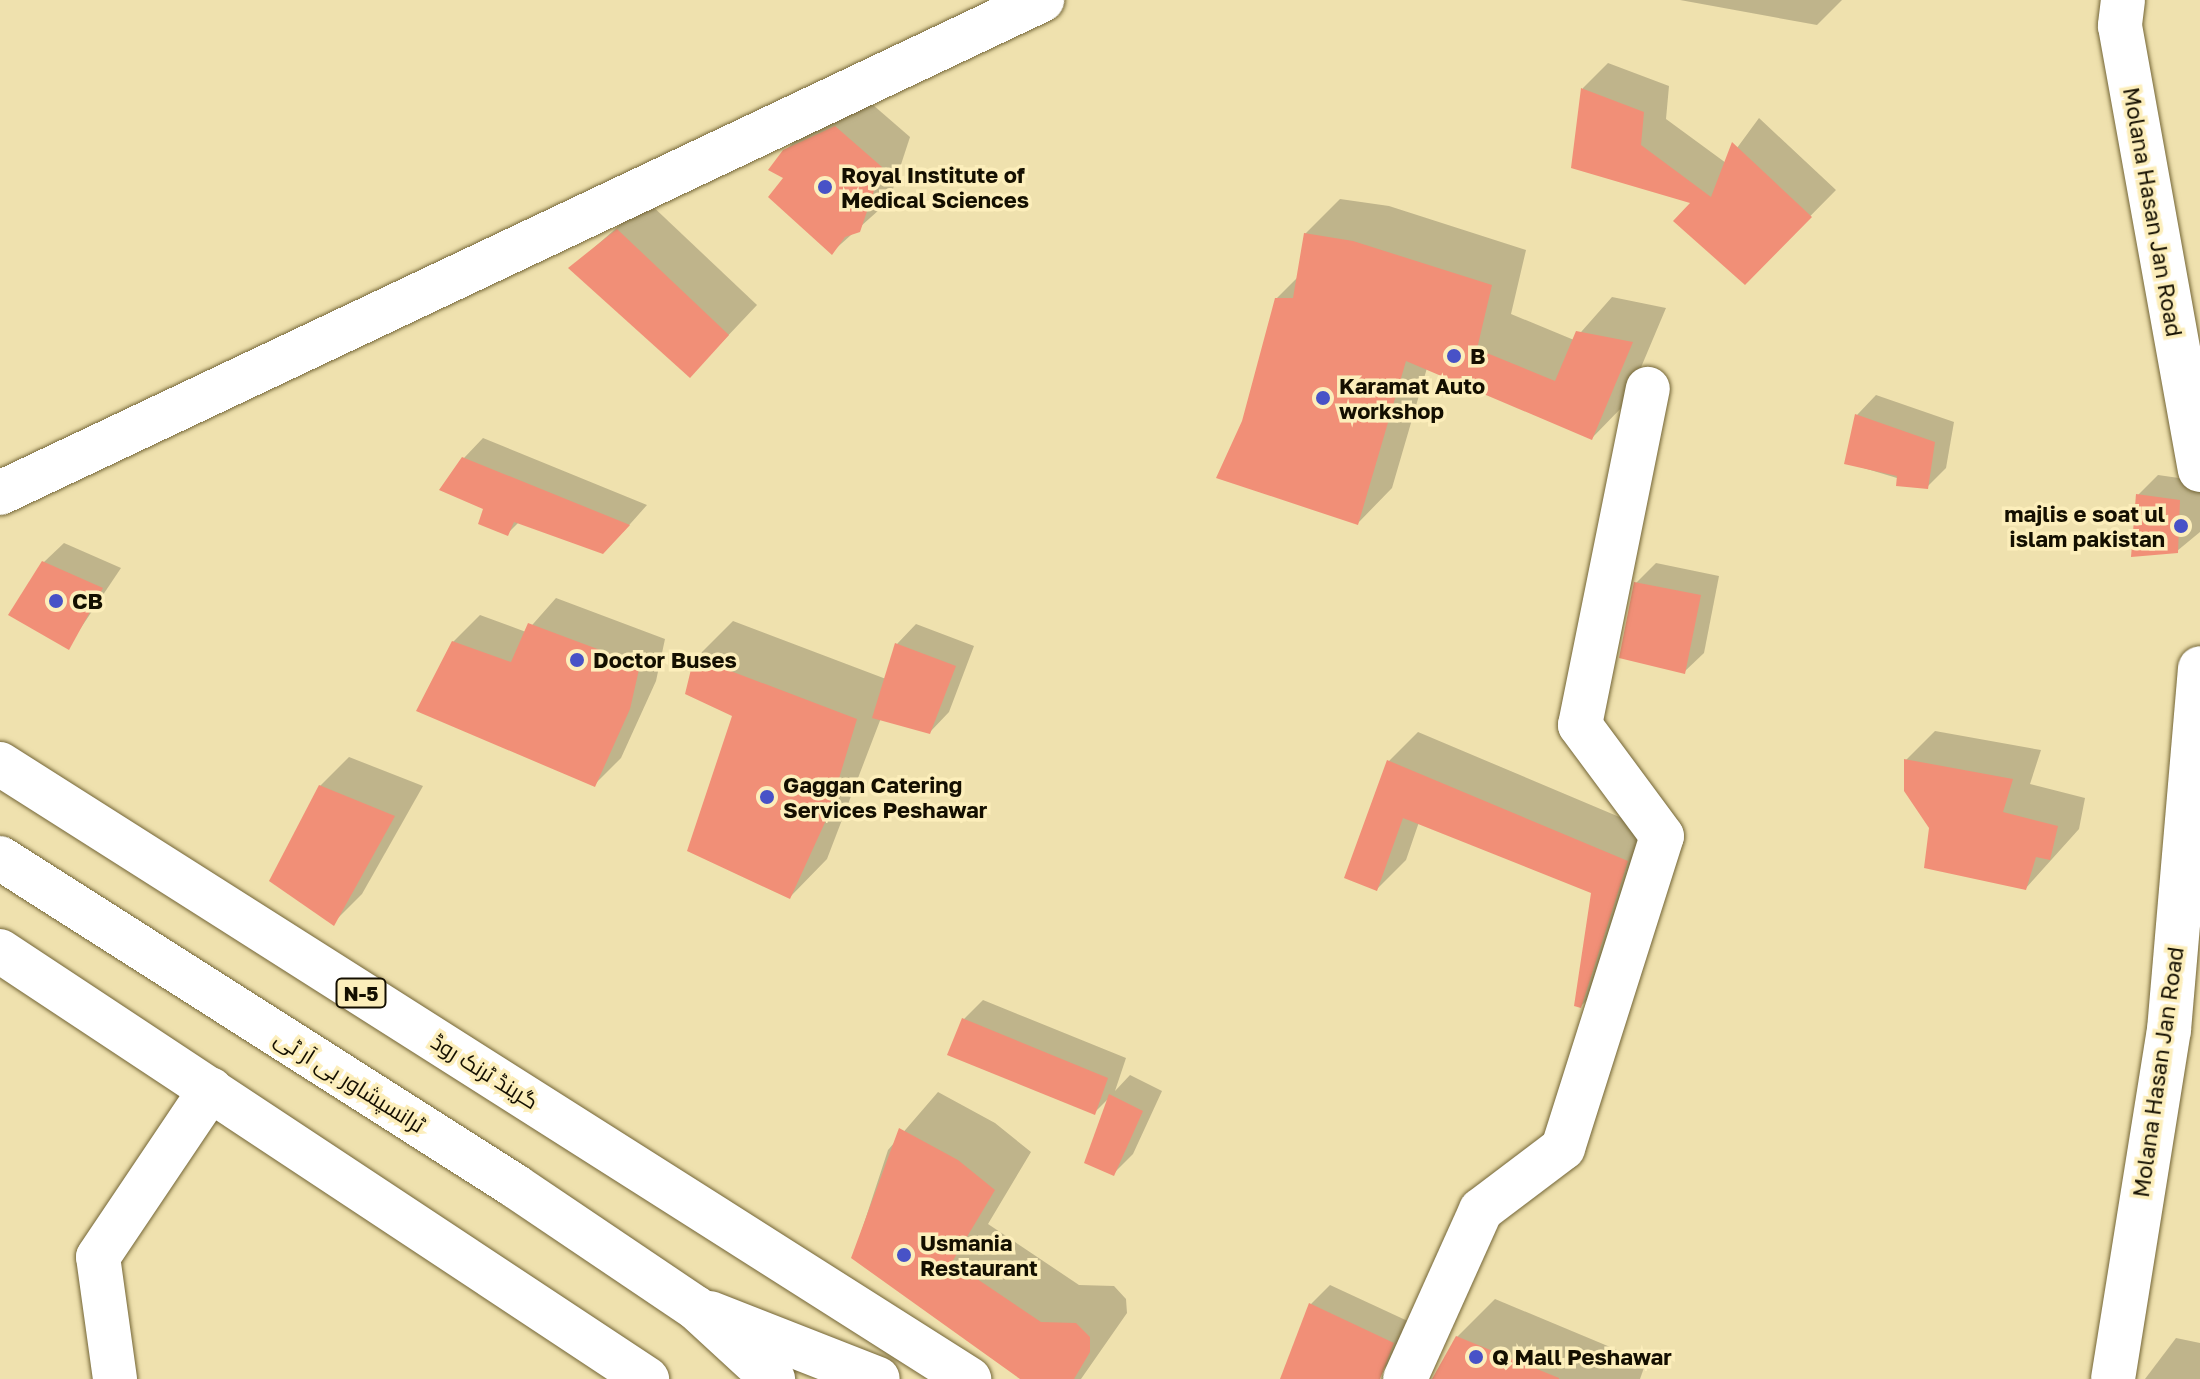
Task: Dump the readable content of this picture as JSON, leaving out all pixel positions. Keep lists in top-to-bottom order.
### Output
{
  "streets": {
    "main road": [
      "Molana Hasan Jan Road",
      "N-5",
      "گرینڈ ٹرنک روڈ",
      "ٹرانسپشاور بی آر ٹی"
    ]
  },
  "places": [
    "Royal Institute of Medical Sciences",
    "B",
    "Karamat Auto workshop",
    "majlis e soat ul islam pakistan",
    "CB",
    "Doctor Buses",
    "Gaggan Catering Services Peshawar",
    "Usmania Restaurant",
    "Q Mall Peshawar"
  ]
}
